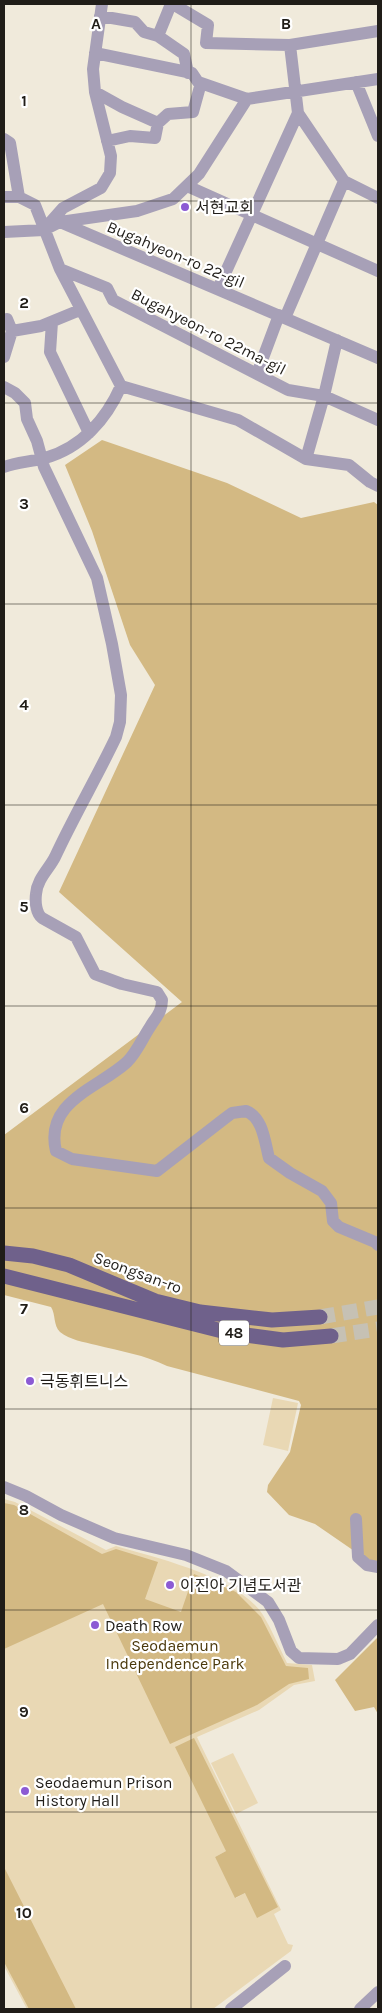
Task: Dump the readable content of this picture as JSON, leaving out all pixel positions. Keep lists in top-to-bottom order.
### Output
{
  "streets": {
    "main road": ["Seongsan-ro", "48"],
    "street": ["Bugahyeon-ro 22-gil", "Bugahyeon-ro 22ma-gil"]
  },
  "crossings": [
    ["Seongsan-ro", "48"]
  ],
  "parks": ["Seodaemun Independence Park"],
  "places": [
    "서현교회",
    "극동휘트니스",
    "이진아 기념도서관",
    "Death Row",
    "Seodaemun Prison History Hall"
  ],
  "grid": {
    "columns": ["A", "B"],
    "rows": [
      "1",
      "2",
      "3",
      "4",
      "5",
      "6",
      "7",
      "8",
      "9",
      "10"
    ]
  }
}
